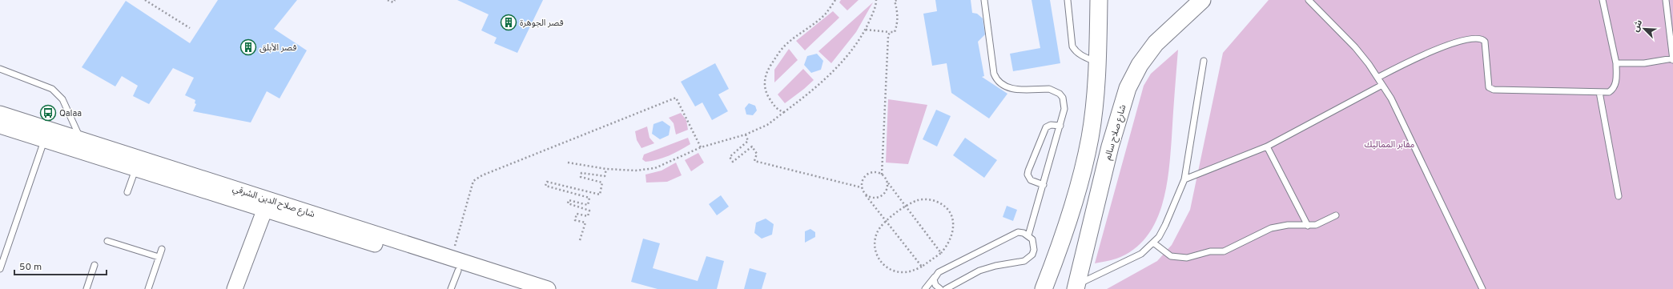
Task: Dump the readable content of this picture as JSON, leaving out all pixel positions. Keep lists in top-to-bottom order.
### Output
{
  "streets": {
    "main road": ["شارع صلاح سالم", "شارع صلاح الدين الشرقي"]
  },
  "parks": ["مقابر المماليك"],
  "places": {
    "building": ["قصر الجوهرة", "قصر الأبلق"],
    "bus stop": ["Qalaa"]
  },
  "scale_bar": "50 m",
  "north": "top left"
}
